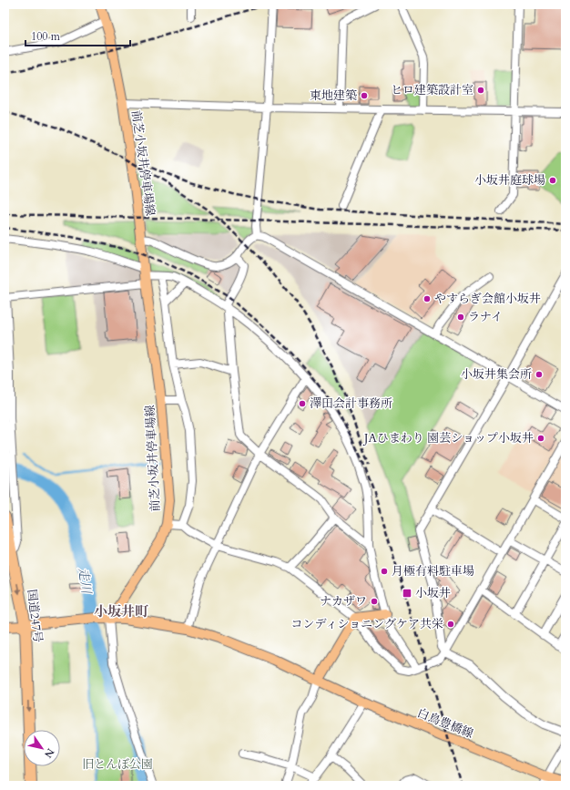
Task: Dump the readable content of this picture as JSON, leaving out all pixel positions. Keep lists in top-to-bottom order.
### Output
{
  "streets": {
    "highway": ["国道247号"],
    "main road": ["前芝小坂井停車場線", "白鳥豊橋線"]
  },
  "one_way": ["国道247号"],
  "districts": ["小坂井町"],
  "water": ["走川"],
  "parks": ["旧とんぼ公園"],
  "places": {
    "other": [
      "ヒロ建築設計室",
      "東地建築",
      "小坂井庭球場",
      "やすらぎ会館小坂井",
      "ラナイ",
      "小坂井集会所",
      "澤田会計事務所",
      "JAひまわり 園芸ショップ小坂井",
      "月極有料駐車場",
      "ナカザワ",
      "コンディショニングケア共栄"
    ],
    "transit": ["小坂井"]
  },
  "scale_bar": "100 m",
  "north": "bottom right"
}
